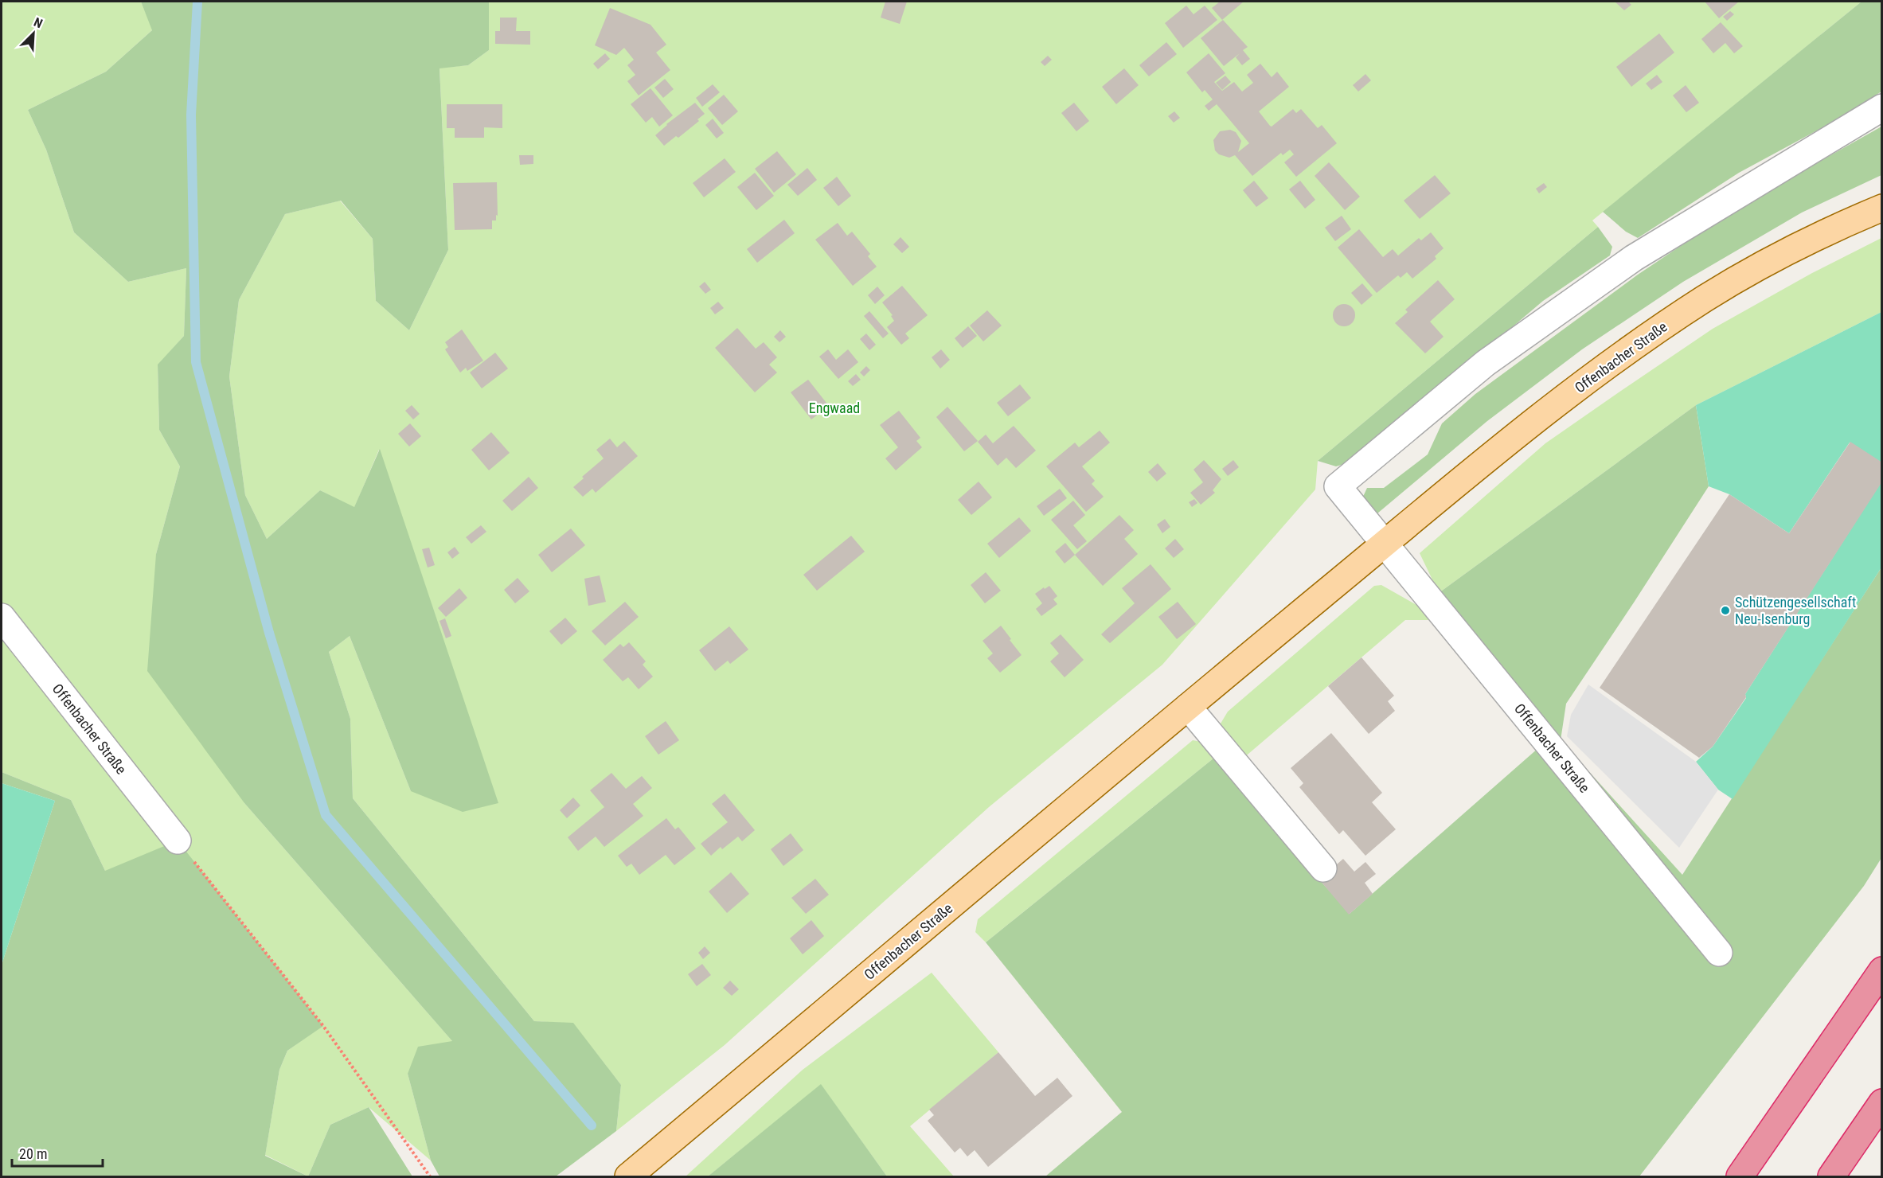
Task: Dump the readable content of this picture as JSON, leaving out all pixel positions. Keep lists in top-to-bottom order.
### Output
{
  "streets": {
    "main road": ["Offenbacher Straße"]
  },
  "parks": ["Engwaad"],
  "places": ["Schützengesellschaft Neu-Isenburg"],
  "scale_bar": "20 m",
  "north": "top right"
}
